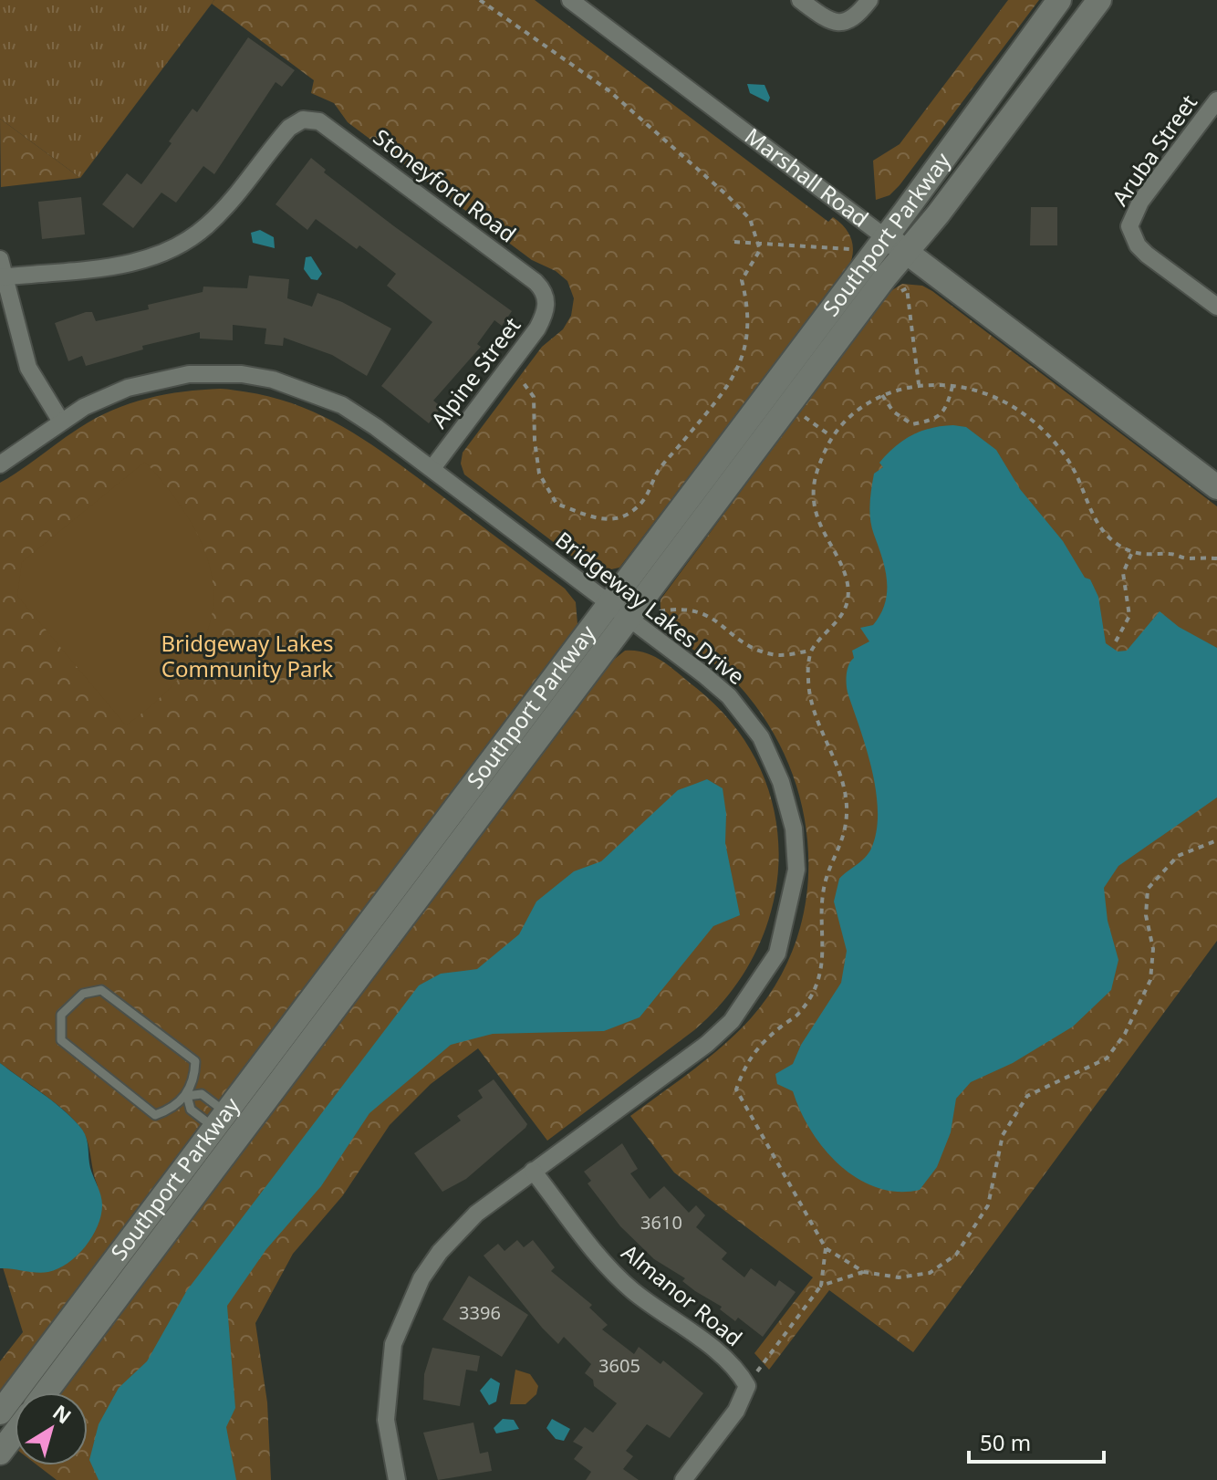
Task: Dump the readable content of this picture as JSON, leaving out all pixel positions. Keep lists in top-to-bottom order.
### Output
{
  "streets": {
    "street": [
      "Aruba Street",
      "Marshall Road",
      "Stoneyford Road",
      "Southport Parkway",
      "Alpine Street",
      "Bridgeway Lakes Drive",
      "Almanor Road"
    ]
  },
  "crossings": [
    ["Marshall Road", "Southport Parkway"],
    ["Stoneyford Road", "Alpine Street"],
    ["Southport Parkway", "Bridgeway Lakes Drive"],
    ["Alpine Street", "Bridgeway Lakes Drive"],
    ["Bridgeway Lakes Drive", "Almanor Road"]
  ],
  "parks": ["Bridgeway Lakes Community Park"],
  "house_numbers": ["3610", "3396", "3605"],
  "scale_bar": "50 m",
  "north": "top right"
}
